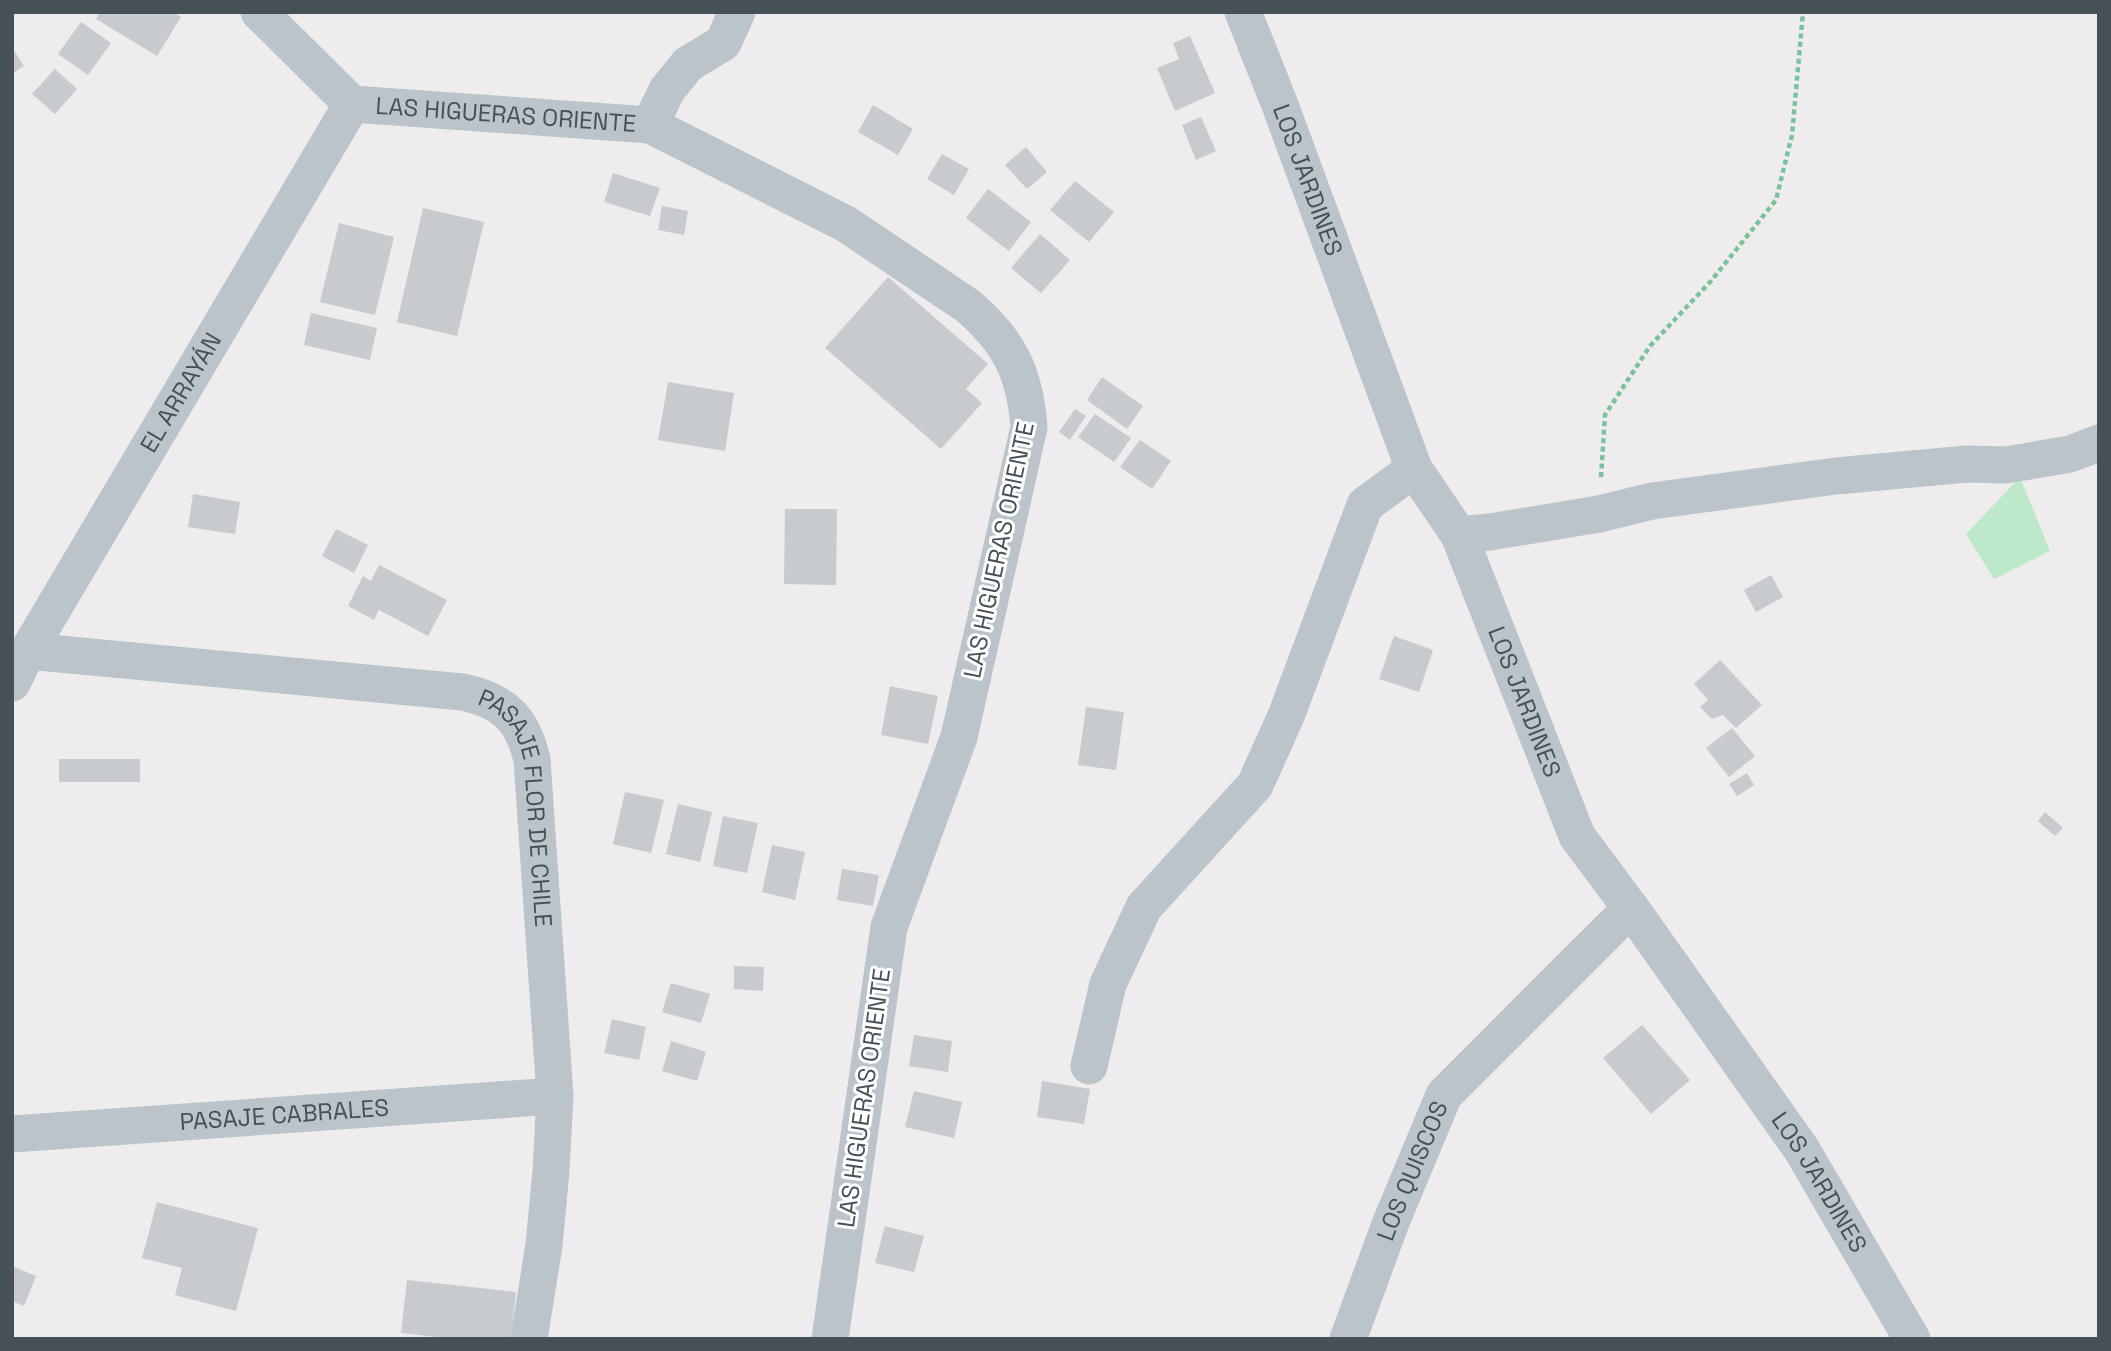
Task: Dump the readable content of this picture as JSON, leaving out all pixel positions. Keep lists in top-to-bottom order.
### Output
{
  "streets": {
    "street": [
      "LAS HIGUERAS ORIENTE",
      "LOS JARDINES",
      "EL ARRAYÁN",
      "PASAJE FLOR DE CHILE",
      "PASAJE CABRALES",
      "LOS QUISCOS"
    ]
  },
  "crossings": [
    ["LAS HIGUERAS ORIENTE", "EL ARRAYÁN"],
    ["LOS JARDINES", "LOS QUISCOS"],
    ["EL ARRAYÁN", "PASAJE FLOR DE CHILE"],
    ["PASAJE FLOR DE CHILE", "PASAJE CABRALES"]
  ]
}
